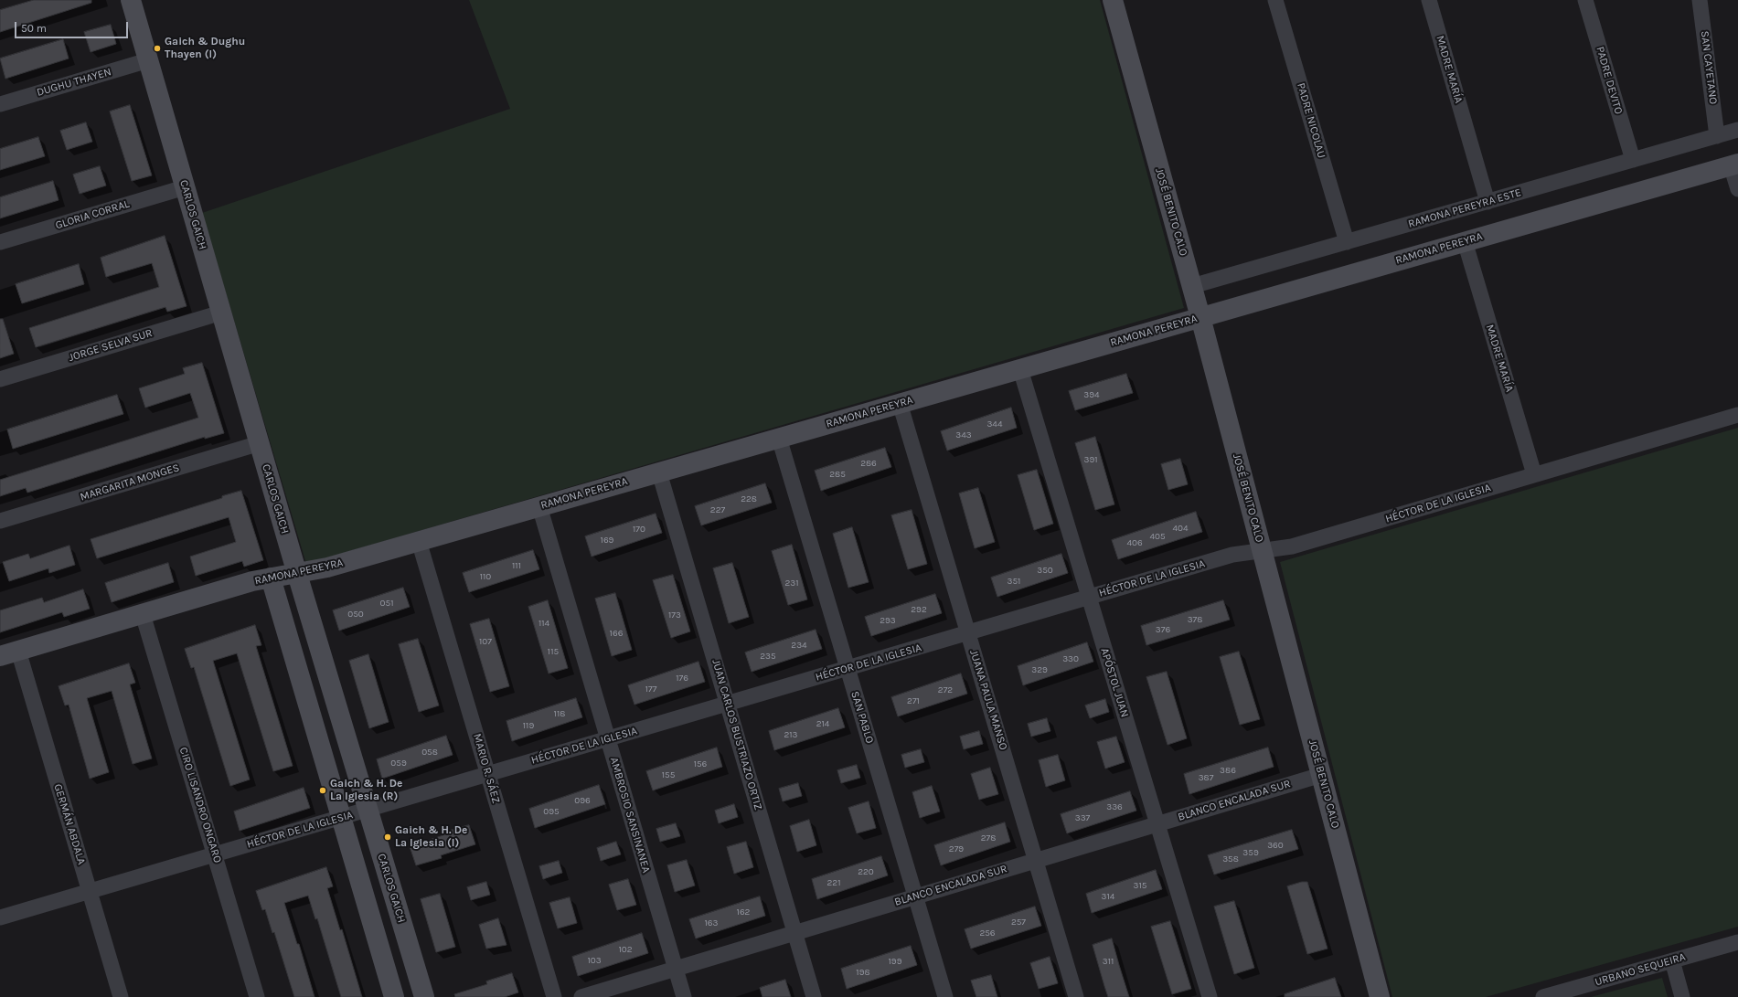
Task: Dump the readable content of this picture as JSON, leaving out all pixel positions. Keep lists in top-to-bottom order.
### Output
{
  "streets": {
    "street": [
      "SAN CAYETANO",
      "MADRE MARÍA",
      "PADRE DEVITO",
      "DUGHU THAYEN",
      "PADRE NICOLAU",
      "RAMONA PEREYRA ESTE",
      "JOSÉ BENITO CALO",
      "GLORIA CORRAL",
      "CARLOS GAICH",
      "RAMONA PEREYRA",
      "JORGE SELVA SUR",
      "MARGARITA MONGES",
      "HÉCTOR DE LA IGLESIA",
      "APÓSTOL JUAN",
      "JUANA PAULA MANSO",
      "SAN PABLO",
      "JUAN CARLOS BUSTRIAZO ORTIZ",
      "MARIO R. SÁEZ",
      "BLANCO ENCALADA SUR",
      "CIRO LISANDRO ONGARO",
      "AMBROSIO SANSINANEA",
      "GERMÁN ABDALA",
      "URBANO SEQUEIRA"
    ]
  },
  "crossings": [
    ["SAN CAYETANO", "RAMONA PEREYRA ESTE"],
    ["MADRE MARÍA", "RAMONA PEREYRA ESTE"],
    ["MADRE MARÍA", "RAMONA PEREYRA"],
    ["MADRE MARÍA", "HÉCTOR DE LA IGLESIA"],
    ["PADRE DEVITO", "RAMONA PEREYRA ESTE"],
    ["DUGHU THAYEN", "CARLOS GAICH"],
    ["PADRE NICOLAU", "RAMONA PEREYRA ESTE"],
    ["RAMONA PEREYRA ESTE", "JOSÉ BENITO CALO"],
    ["JOSÉ BENITO CALO", "RAMONA PEREYRA"],
    ["JOSÉ BENITO CALO", "HÉCTOR DE LA IGLESIA"],
    ["JOSÉ BENITO CALO", "BLANCO ENCALADA SUR"],
    ["GLORIA CORRAL", "CARLOS GAICH"],
    ["CARLOS GAICH", "RAMONA PEREYRA"],
    ["CARLOS GAICH", "JORGE SELVA SUR"],
    ["CARLOS GAICH", "MARGARITA MONGES"],
    ["CARLOS GAICH", "HÉCTOR DE LA IGLESIA"],
    ["RAMONA PEREYRA", "APÓSTOL JUAN"],
    ["RAMONA PEREYRA", "JUANA PAULA MANSO"],
    ["RAMONA PEREYRA", "SAN PABLO"],
    ["RAMONA PEREYRA", "JUAN CARLOS BUSTRIAZO ORTIZ"],
    ["RAMONA PEREYRA", "MARIO R. SÁEZ"],
    ["RAMONA PEREYRA", "CIRO LISANDRO ONGARO"],
    ["RAMONA PEREYRA", "AMBROSIO SANSINANEA"],
    ["RAMONA PEREYRA", "GERMÁN ABDALA"],
    ["HÉCTOR DE LA IGLESIA", "APÓSTOL JUAN"],
    ["HÉCTOR DE LA IGLESIA", "JUANA PAULA MANSO"],
    ["HÉCTOR DE LA IGLESIA", "SAN PABLO"],
    ["HÉCTOR DE LA IGLESIA", "JUAN CARLOS BUSTRIAZO ORTIZ"],
    ["HÉCTOR DE LA IGLESIA", "MARIO R. SÁEZ"],
    ["HÉCTOR DE LA IGLESIA", "CIRO LISANDRO ONGARO"],
    ["HÉCTOR DE LA IGLESIA", "AMBROSIO SANSINANEA"],
    ["HÉCTOR DE LA IGLESIA", "GERMÁN ABDALA"],
    ["APÓSTOL JUAN", "BLANCO ENCALADA SUR"],
    ["JUANA PAULA MANSO", "BLANCO ENCALADA SUR"],
    ["SAN PABLO", "BLANCO ENCALADA SUR"],
    ["JUAN CARLOS BUSTRIAZO ORTIZ", "BLANCO ENCALADA SUR"],
    ["BLANCO ENCALADA SUR", "AMBROSIO SANSINANEA"]
  ],
  "places": ["Gaich & Dughu Thayen (I)", "Gaich & H. De La Iglesia (R)", "Gaich & H. De La Iglesia (I)"],
  "house_numbers": [
    "394",
    "344",
    "343",
    "391",
    "286",
    "285",
    "228",
    "227",
    "404",
    "170",
    "405",
    "169",
    "406",
    "111",
    "350",
    "110",
    "351",
    "231",
    "051",
    "292",
    "050",
    "173",
    "378",
    "293",
    "114",
    "376",
    "166",
    "107",
    "234",
    "115",
    "235",
    "330",
    "329",
    "176",
    "177",
    "272",
    "271",
    "118",
    "214",
    "119",
    "213",
    "058",
    "059",
    "156",
    "386",
    "155",
    "387",
    "096",
    "336",
    "095",
    "337",
    "278",
    "360",
    "279",
    "359",
    "358",
    "220",
    "221",
    "315",
    "314",
    "162",
    "257",
    "163",
    "256",
    "102",
    "103",
    "199",
    "311",
    "198"
  ],
  "scale_bar": "50 m"
}
